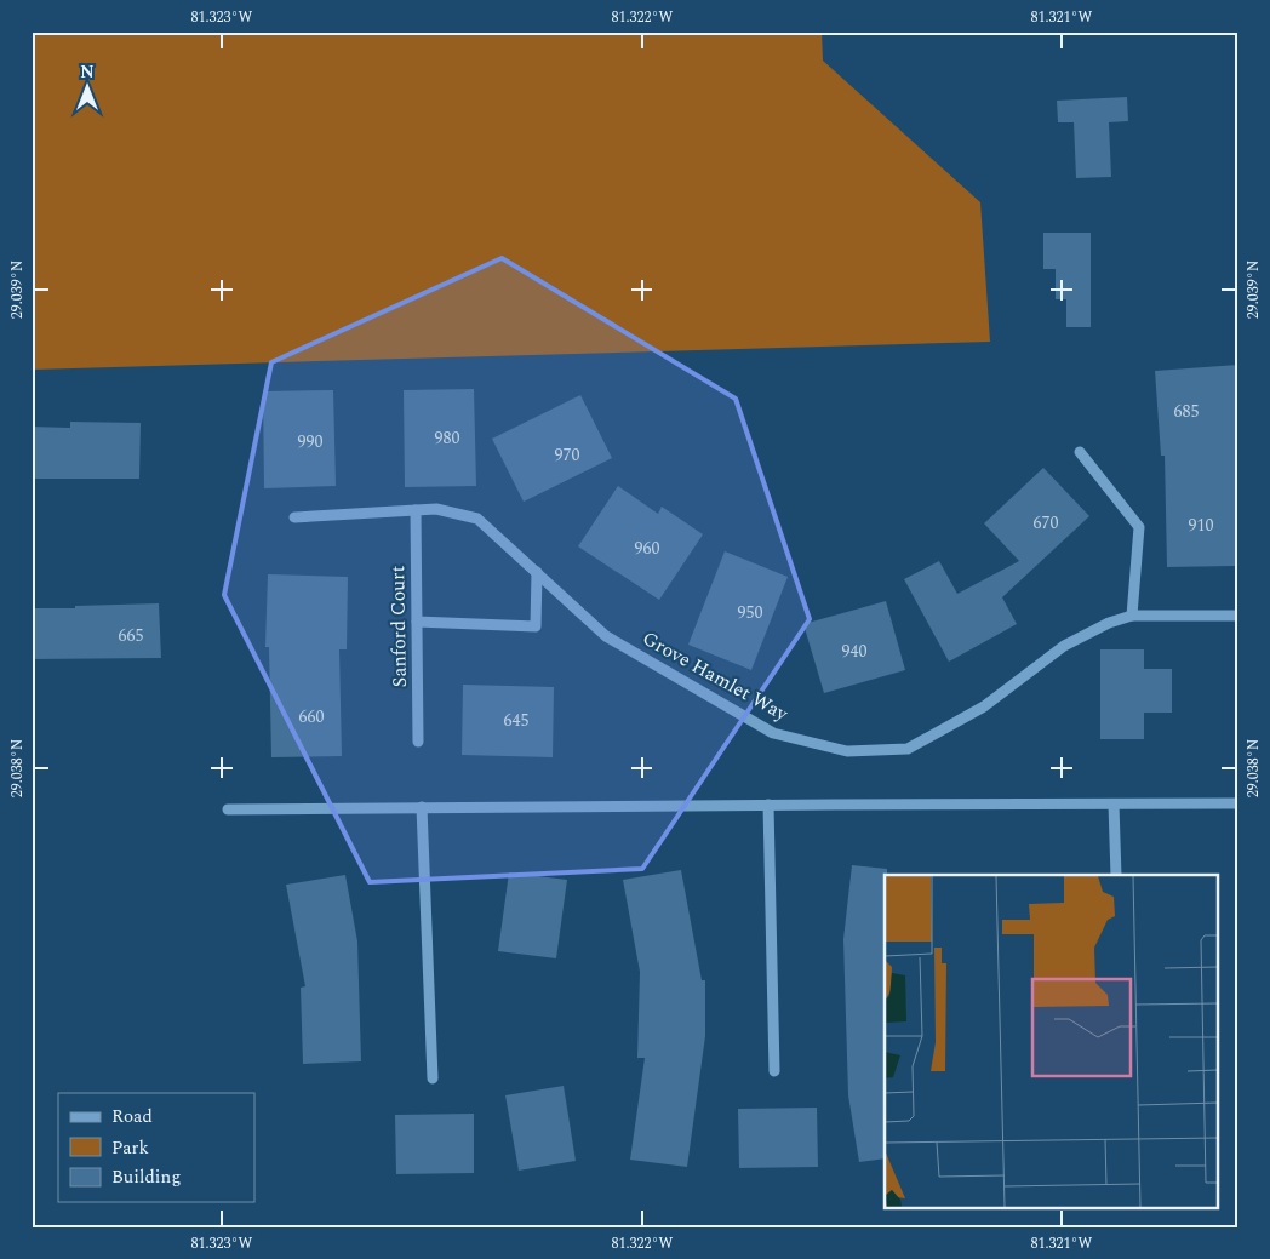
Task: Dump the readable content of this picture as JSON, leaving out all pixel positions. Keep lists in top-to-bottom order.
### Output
{
  "streets": {
    "street": ["Sanford Court", "Grove Hamlet Way"]
  },
  "crossings": [
    ["Sanford Court", "Grove Hamlet Way"]
  ],
  "house_numbers": [
    "685",
    "980",
    "990",
    "970",
    "670",
    "910",
    "960",
    "950",
    "665",
    "940",
    "660",
    "645"
  ],
  "legend": ["Road", "Park", "Building"],
  "north": "top",
  "coordinates": [
    "81.323°W",
    "81.322°W",
    "81.321°W",
    "29.039°N",
    "29.038°N"
  ]
}
